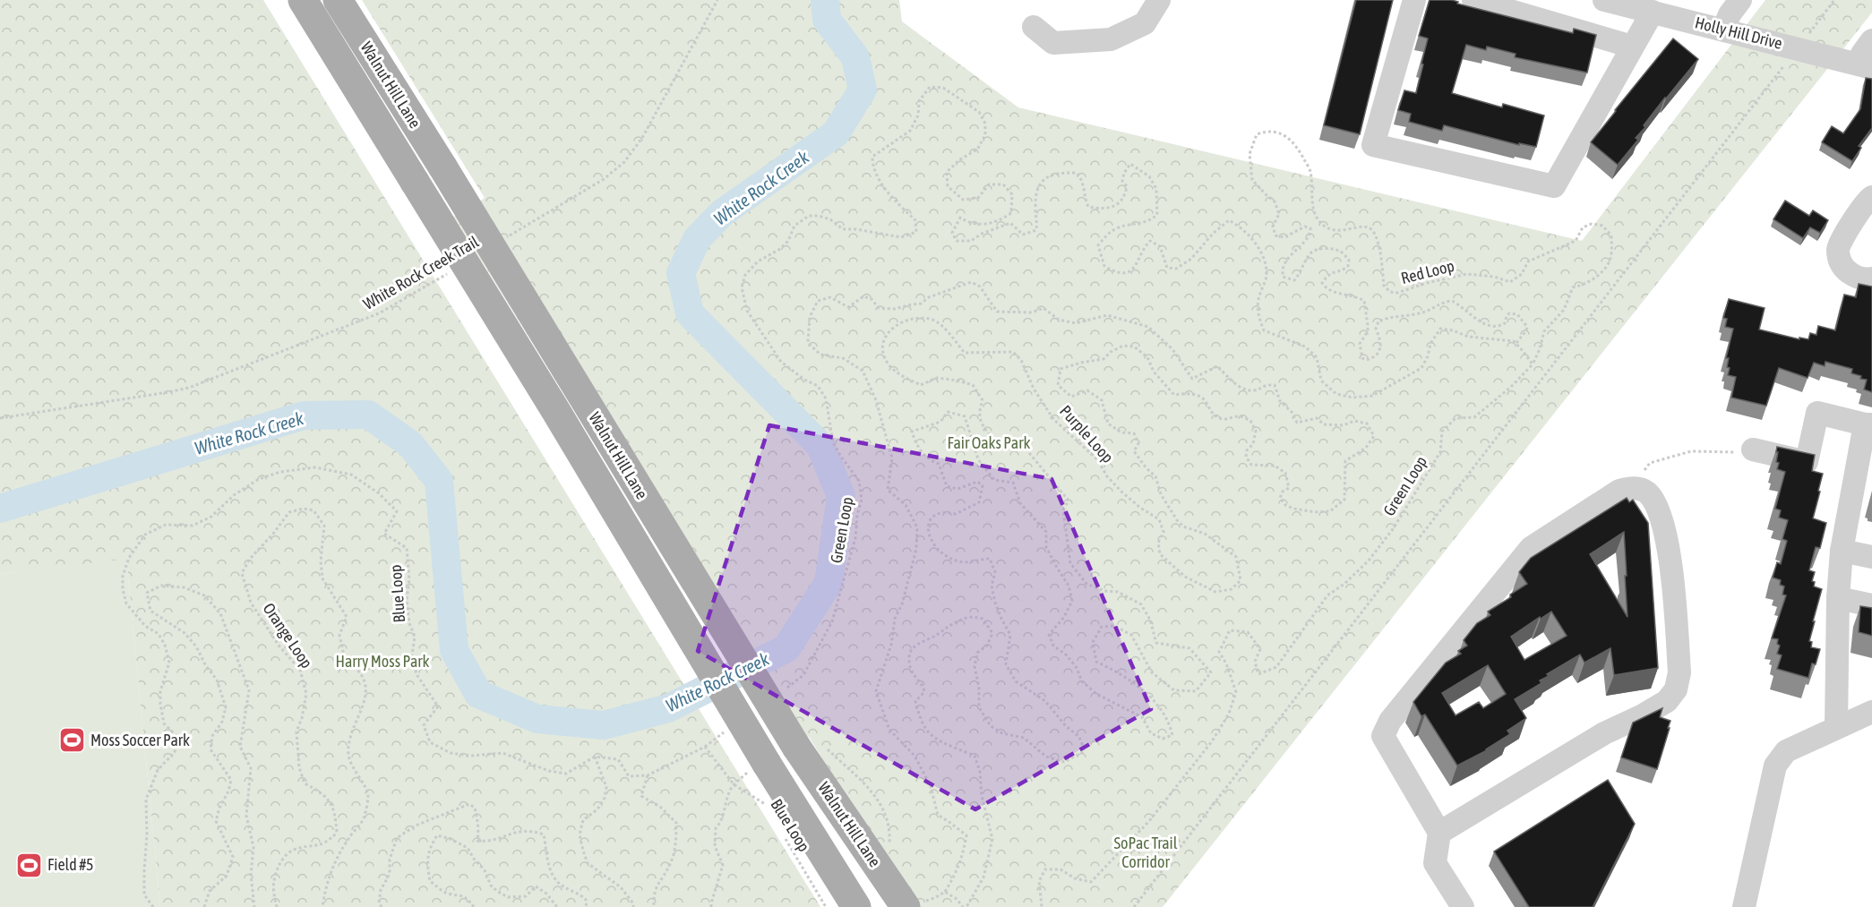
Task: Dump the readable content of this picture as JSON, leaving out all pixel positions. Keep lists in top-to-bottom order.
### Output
{
  "streets": {
    "main road": ["Walnut Hill Lane"],
    "street": ["Holly Hill Drive"],
    "path": [
      "Red Loop",
      "White Rock Creek Trail",
      "Purple Loop",
      "Green Loop",
      "Blue Loop",
      "Orange Loop"
    ]
  },
  "crossings": [
    ["Red Loop", "Green Loop"]
  ],
  "water": ["White Rock Creek"],
  "parks": ["Fair Oaks Park", "Harry Moss Park", "SoPac Trail Corridor"],
  "places": {
    "sports": ["Moss Soccer Park", "Field #5"]
  }
}
